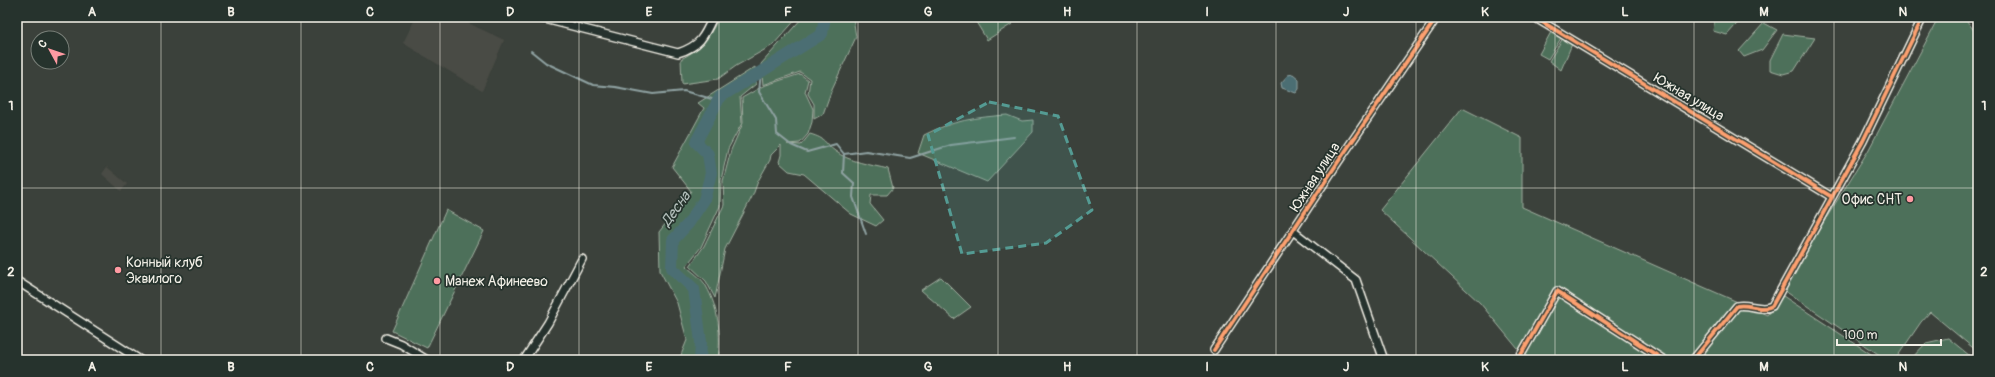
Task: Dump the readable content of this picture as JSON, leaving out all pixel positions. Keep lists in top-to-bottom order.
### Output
{
  "streets": {
    "street": ["Южная улица"]
  },
  "water": ["Десна"],
  "places": ["Офис СНТ", "Конный клуб Эквилого", "Манеж Афинеево"],
  "scale_bar": "100 m",
  "north": "top left",
  "grid": {
    "columns": [
      "A",
      "B",
      "C",
      "D",
      "E",
      "F",
      "G",
      "H",
      "I",
      "J",
      "K",
      "L",
      "M",
      "N"
    ],
    "rows": ["1", "2"]
  }
}
